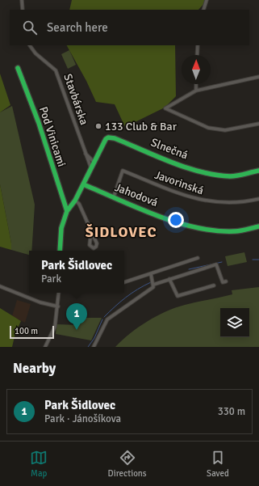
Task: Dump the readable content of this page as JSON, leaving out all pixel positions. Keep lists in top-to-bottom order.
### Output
{
  "streets": {
    "street": [
      "Stavbárska",
      "Pod Vinicami",
      "Slnečná",
      "Javorinská",
      "Jahodová"
    ]
  },
  "crossings": [
    ["Stavbárska", "Slnečná"],
    ["Javorinská", "Jahodová"]
  ],
  "districts": ["ŠIDLOVEC"],
  "places": ["133 Club & Bar"],
  "scale_bar": "100 m",
  "north": "top",
  "page": {
    "search": "Search here",
    "popup": ["Park Šidlovec", "Park"],
    "pins": "1",
    "scale": "100 m",
    "heading": "Nearby",
    "list": [
      {
        "mark": "1",
        "name": "Park Šidlovec",
        "note": "Park · Jánošíkova",
        "value": "330 m"
      }
    ],
    "nav": ["Map", "Directions", "Saved"]
  }
}
